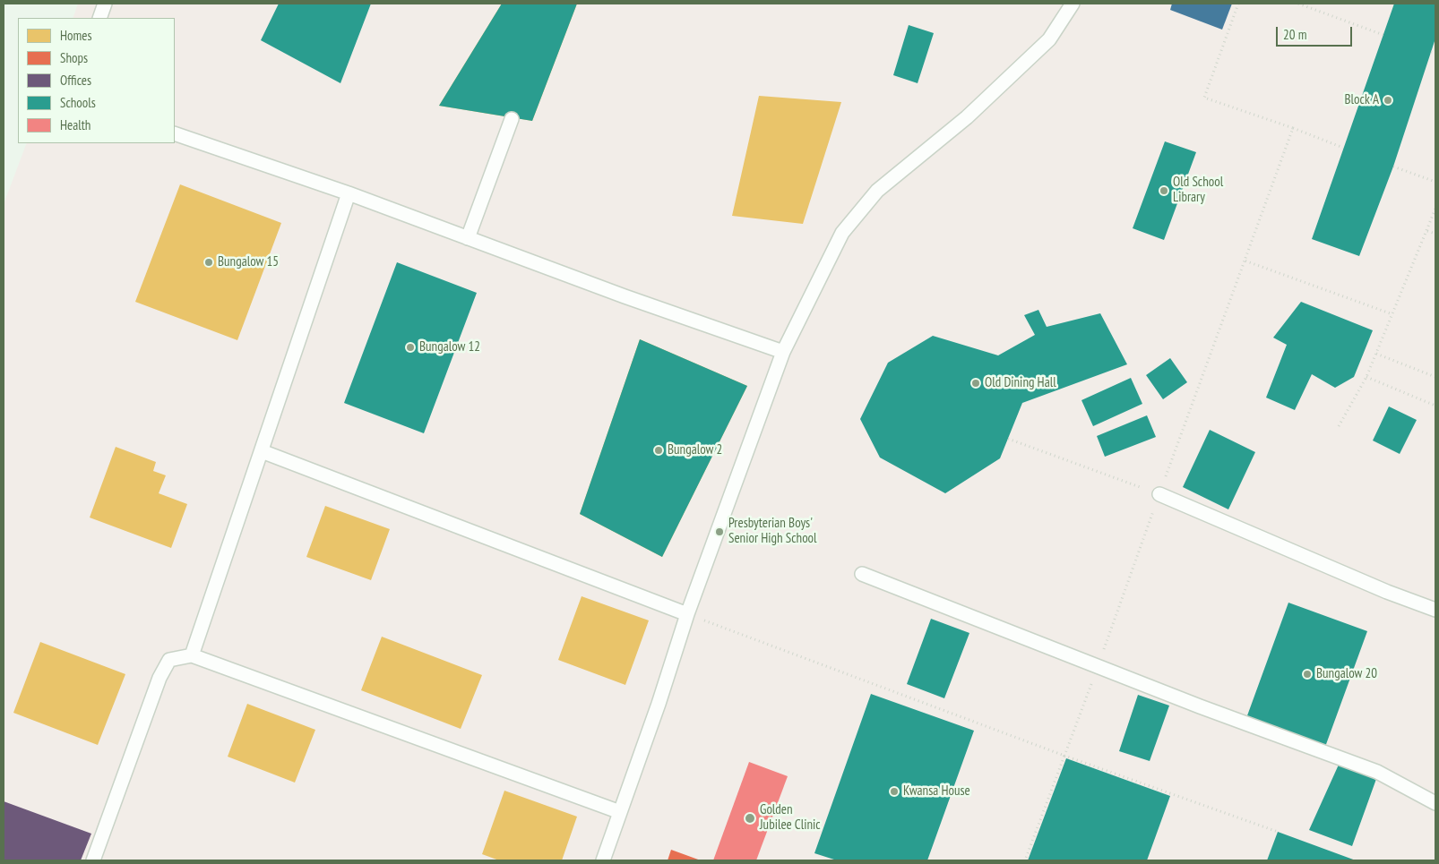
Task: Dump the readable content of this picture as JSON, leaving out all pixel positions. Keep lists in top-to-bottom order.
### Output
{
  "places": [
    "Block A",
    "Old School Library",
    "Bungalow 15",
    "Bungalow 12",
    "Old Dining Hall",
    "Bungalow 2",
    "Presbyterian Boys' Senior High School",
    "Bungalow 20",
    "Kwansa House",
    "Golden Jubilee Clinic"
  ],
  "legend": [
    "Homes",
    "Shops",
    "Offices",
    "Schools",
    "Health"
  ],
  "scale_bar": "20 m"
}
